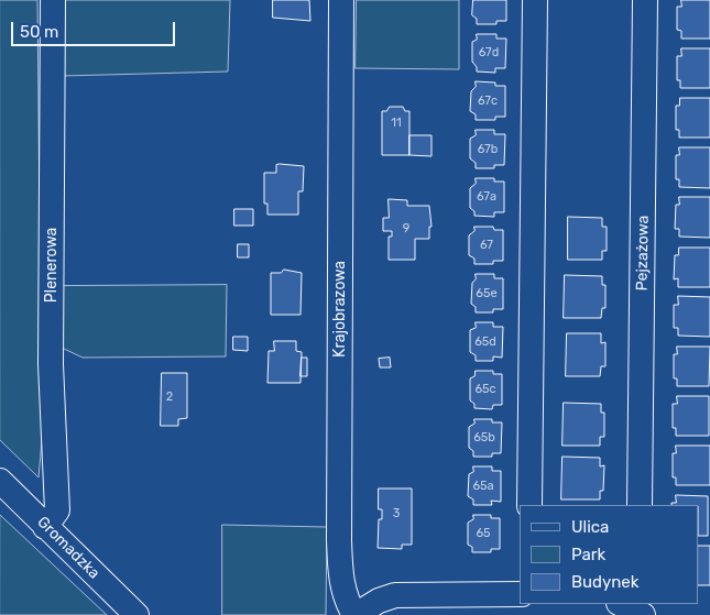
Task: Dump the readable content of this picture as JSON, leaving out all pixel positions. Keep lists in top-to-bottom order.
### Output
{
  "streets": {
    "street": [
      "Pejzażowa",
      "Plenerowa",
      "Krajobrazowa",
      "Gromadzka"
    ]
  },
  "crossings": [
    ["Plenerowa", "Gromadzka"]
  ],
  "house_numbers": [
    "67d",
    "67c",
    "11",
    "67b",
    "67a",
    "9",
    "67",
    "65e",
    "65d",
    "65c",
    "2",
    "65b",
    "65a",
    "3",
    "65"
  ],
  "legend": ["Ulica", "Park", "Budynek"],
  "scale_bar": "50 m"
}
